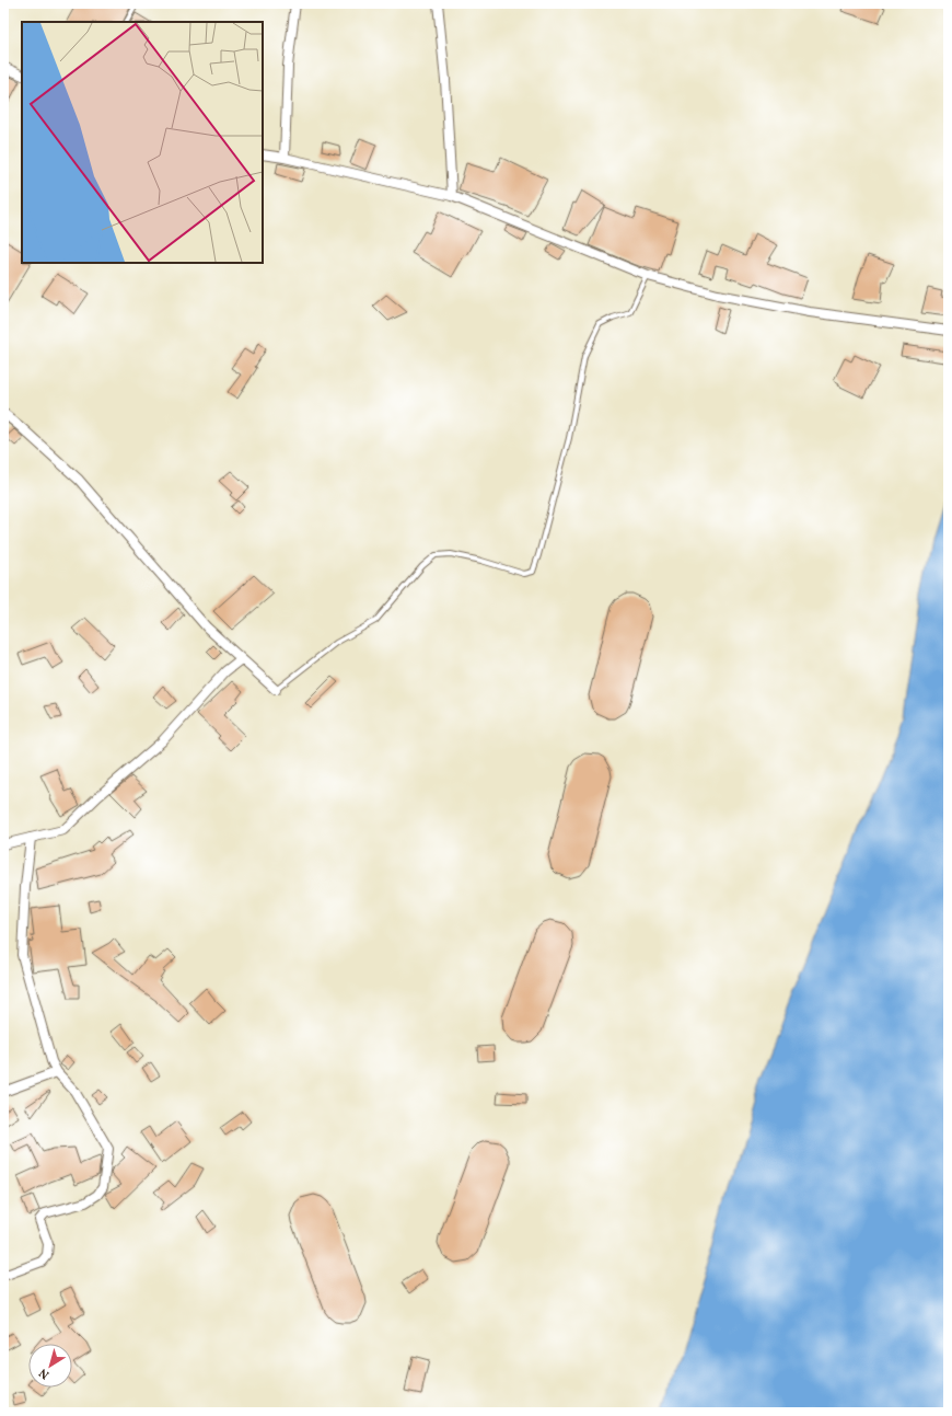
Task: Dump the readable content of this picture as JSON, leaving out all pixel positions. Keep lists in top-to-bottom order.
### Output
{
  "north": "bottom left"
}
